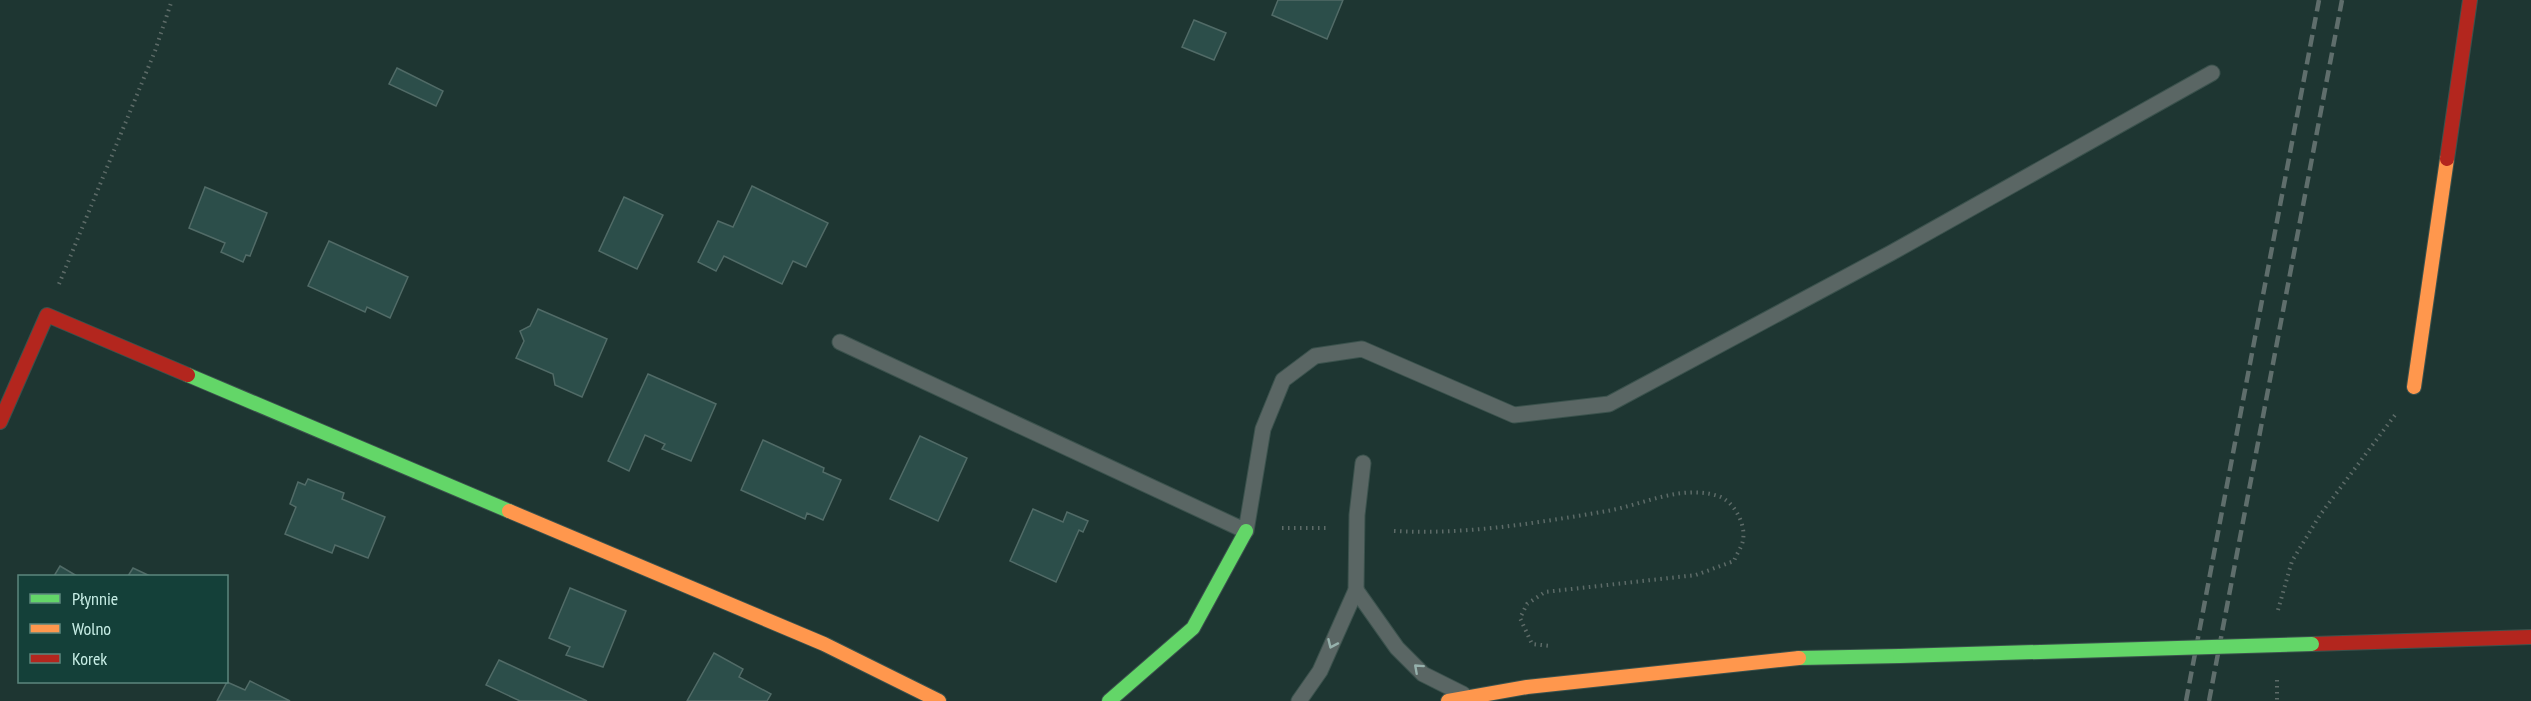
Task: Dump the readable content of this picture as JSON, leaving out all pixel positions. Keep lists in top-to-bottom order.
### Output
{
  "legend": ["Płynnie", "Wolno", "Korek"]
}
